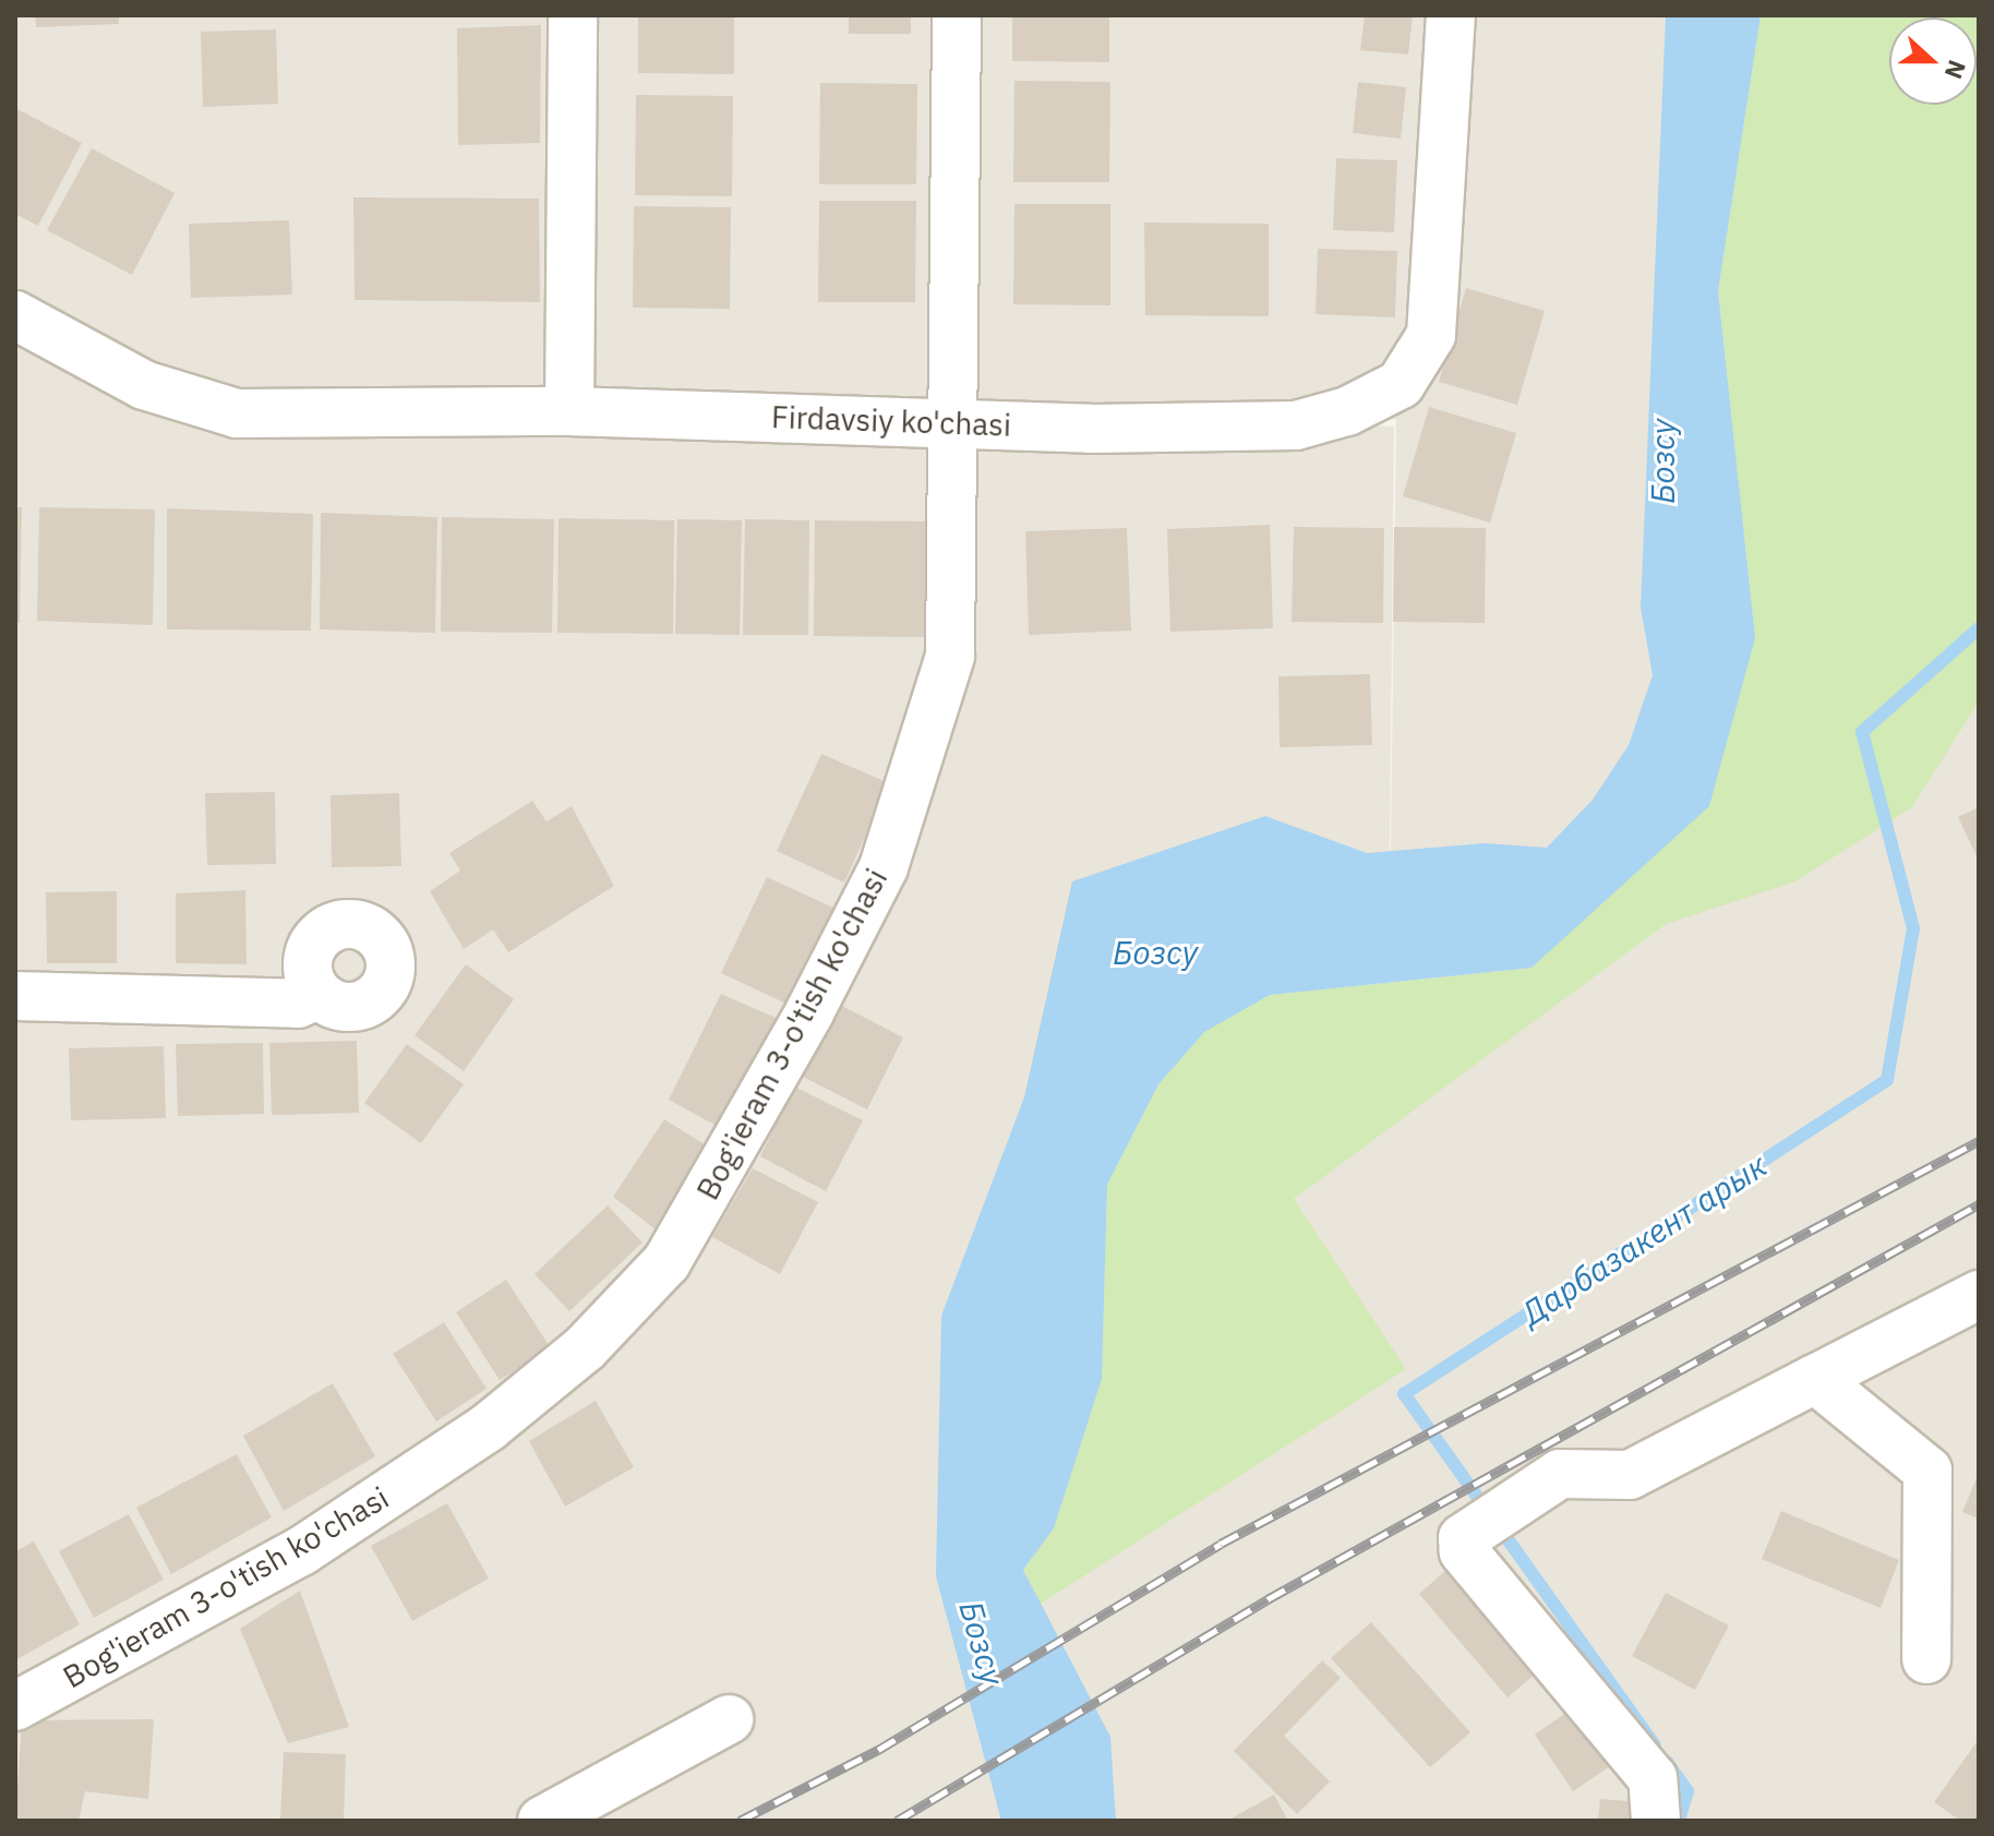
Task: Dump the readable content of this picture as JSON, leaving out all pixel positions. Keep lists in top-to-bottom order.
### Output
{
  "streets": {
    "street": ["Firdavsiy ko'chasi", "Bog'ieram 3-o'tish ko'chasi"]
  },
  "crossings": [
    ["Firdavsiy ko'chasi", "Bog'ieram 3-o'tish ko'chasi"]
  ],
  "water": ["Бозсу", "Дарбазакент арык"],
  "north": "right"
}
